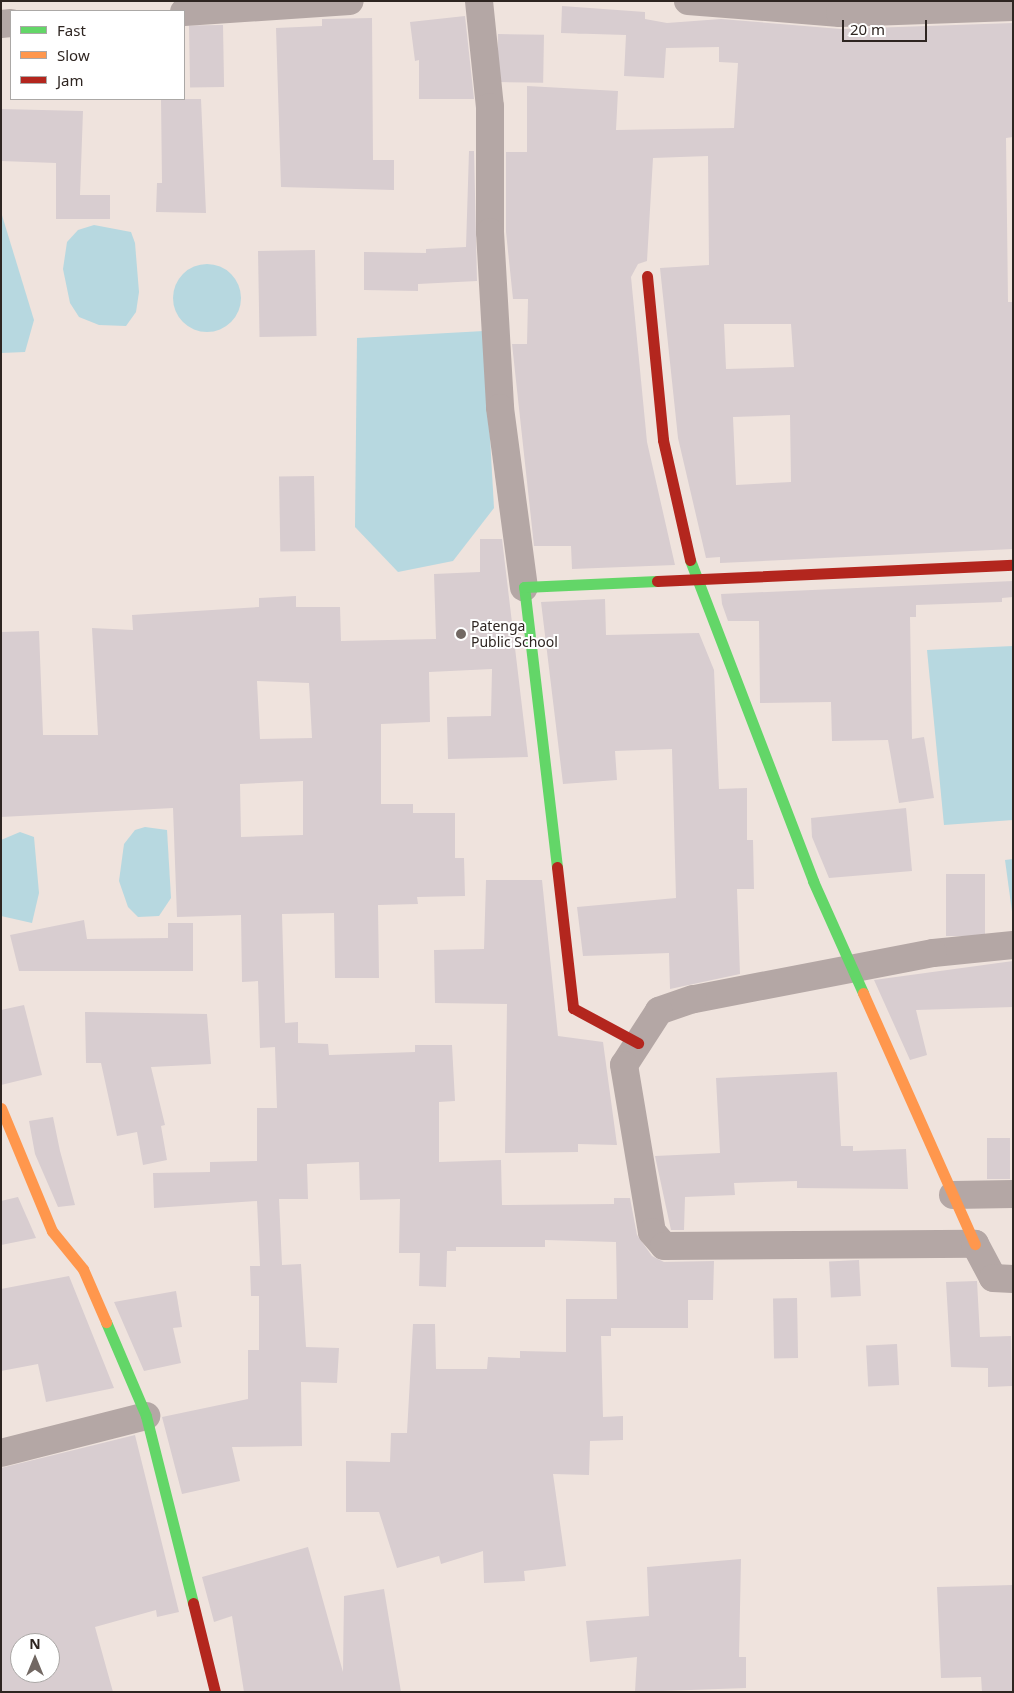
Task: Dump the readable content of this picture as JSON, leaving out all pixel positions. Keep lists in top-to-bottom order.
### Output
{
  "places": ["Patenga Public School"],
  "legend": ["Fast", "Slow", "Jam"],
  "scale_bar": "20 m",
  "north": "top"
}
